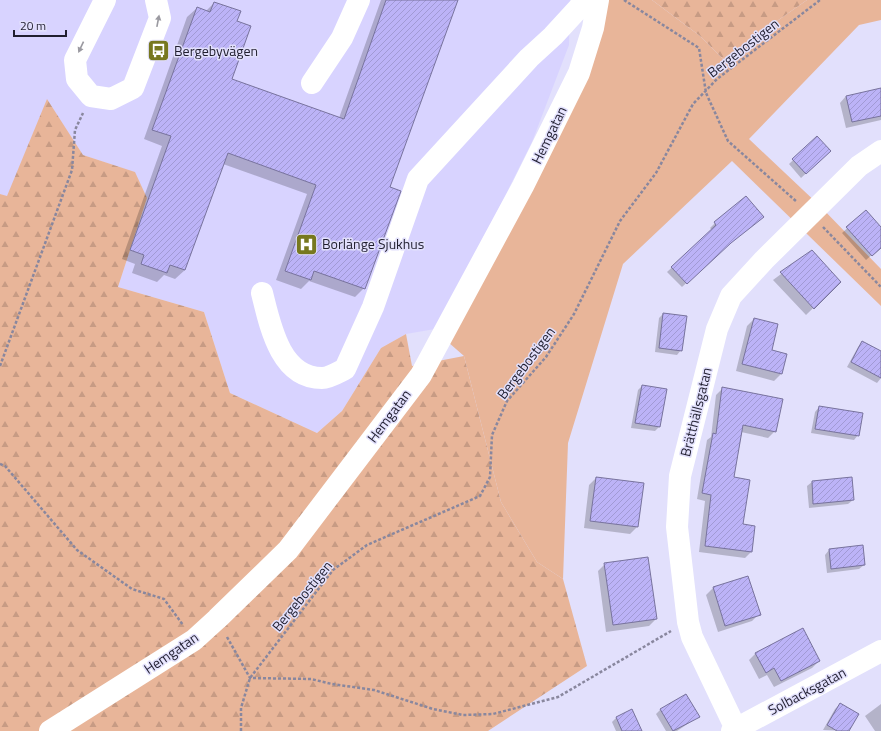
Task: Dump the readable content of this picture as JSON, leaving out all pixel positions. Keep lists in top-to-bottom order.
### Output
{
  "streets": {
    "street": ["Hemgatan", "Brätthällsgatan", "Solbacksgatan"],
    "path": ["Bergebostigen"]
  },
  "crossings": [
    ["Brätthällsgatan", "Solbacksgatan"]
  ],
  "places": {
    "bus stop": ["Bergebyvägen"],
    "hospital": ["Borlänge Sjukhus"]
  },
  "scale_bar": "20 m"
}
